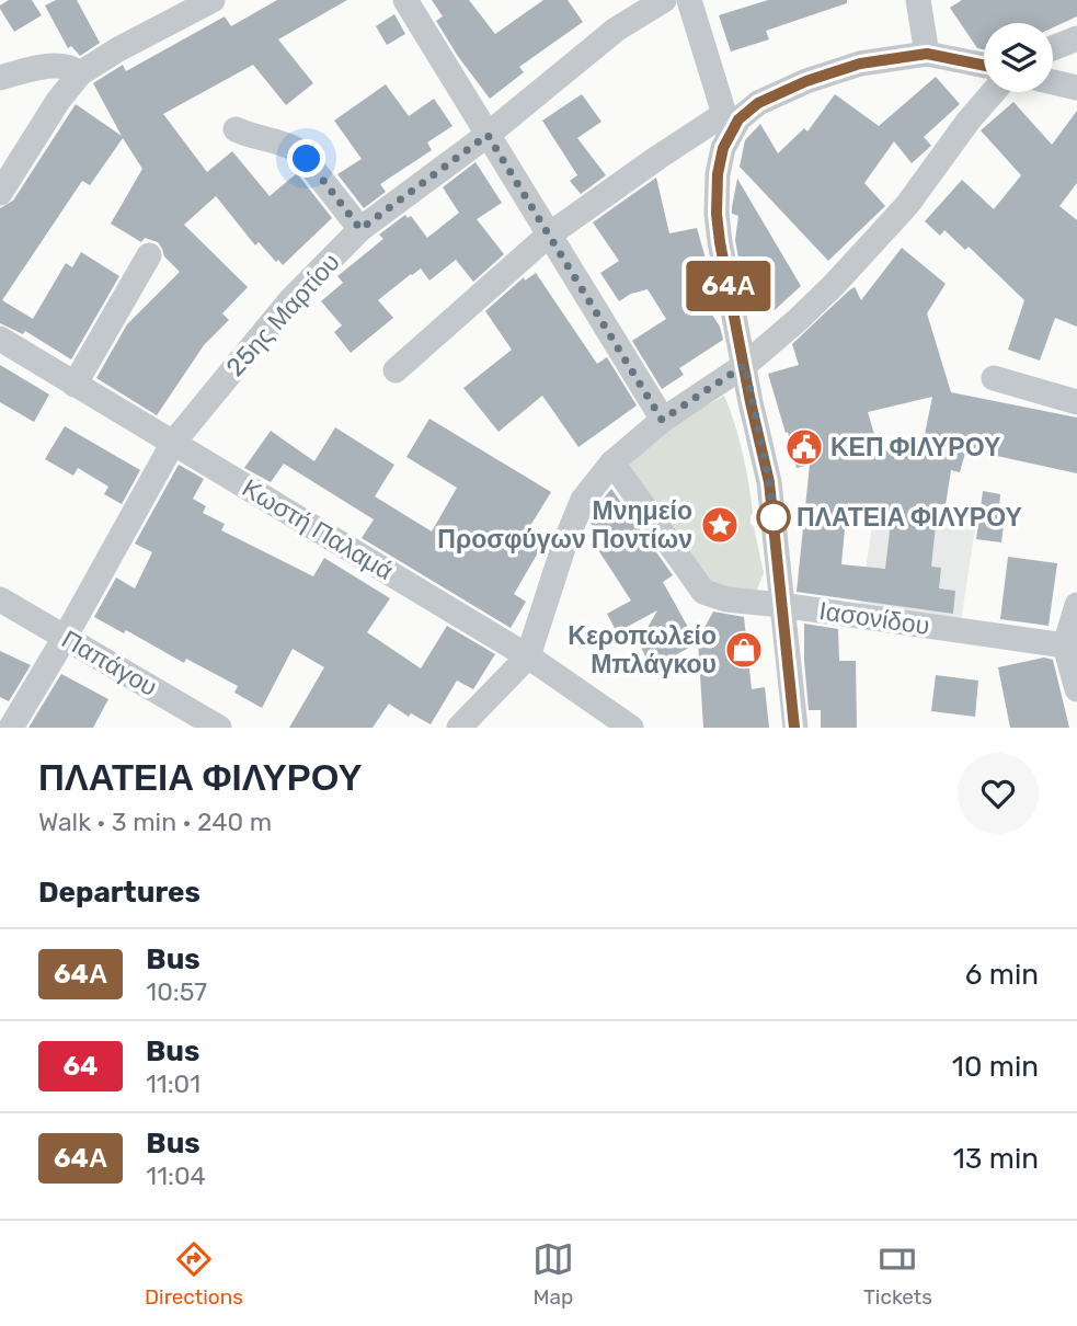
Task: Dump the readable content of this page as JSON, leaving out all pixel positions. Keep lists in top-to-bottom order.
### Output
{
  "streets": {
    "street": [
      "25ης Μαρτίου",
      "Κωστή Παλαμά",
      "Ιασονίδου",
      "Παπάγου"
    ]
  },
  "crossings": [
    ["25ης Μαρτίου", "Κωστή Παλαμά"],
    ["25ης Μαρτίου", "Παπάγου"]
  ],
  "places": {
    "public building": ["ΚΕΠ ΦΙΛΥΡΟΥ"],
    "other": ["ΠΛΑΤΕΙΑ ΦΙΛΥΡΟΥ"],
    "place": ["Μνημείο Προσφύγων Ποντίων"],
    "shop": ["Κεροπωλείο Μπλάγκου"]
  },
  "lines": ["bus line 64Α"],
  "page": {
    "on_map": "64Α",
    "heading": [
      ["ΠΛΑΤΕΙΑ ΦΙΛΥΡΟΥ", "Walk · 3 min · 240 m"],
      "Departures"
    ],
    "list": [
      {
        "mark": "64Α",
        "name": "Bus",
        "note": "10:57",
        "value": "6 min"
      },
      {
        "mark": "64",
        "name": "Bus",
        "note": "11:01",
        "value": "10 min"
      },
      {
        "mark": "64Α",
        "name": "Bus",
        "note": "11:04",
        "value": "13 min"
      }
    ],
    "tabs": ["Directions", "Map", "Tickets"]
  }
}
